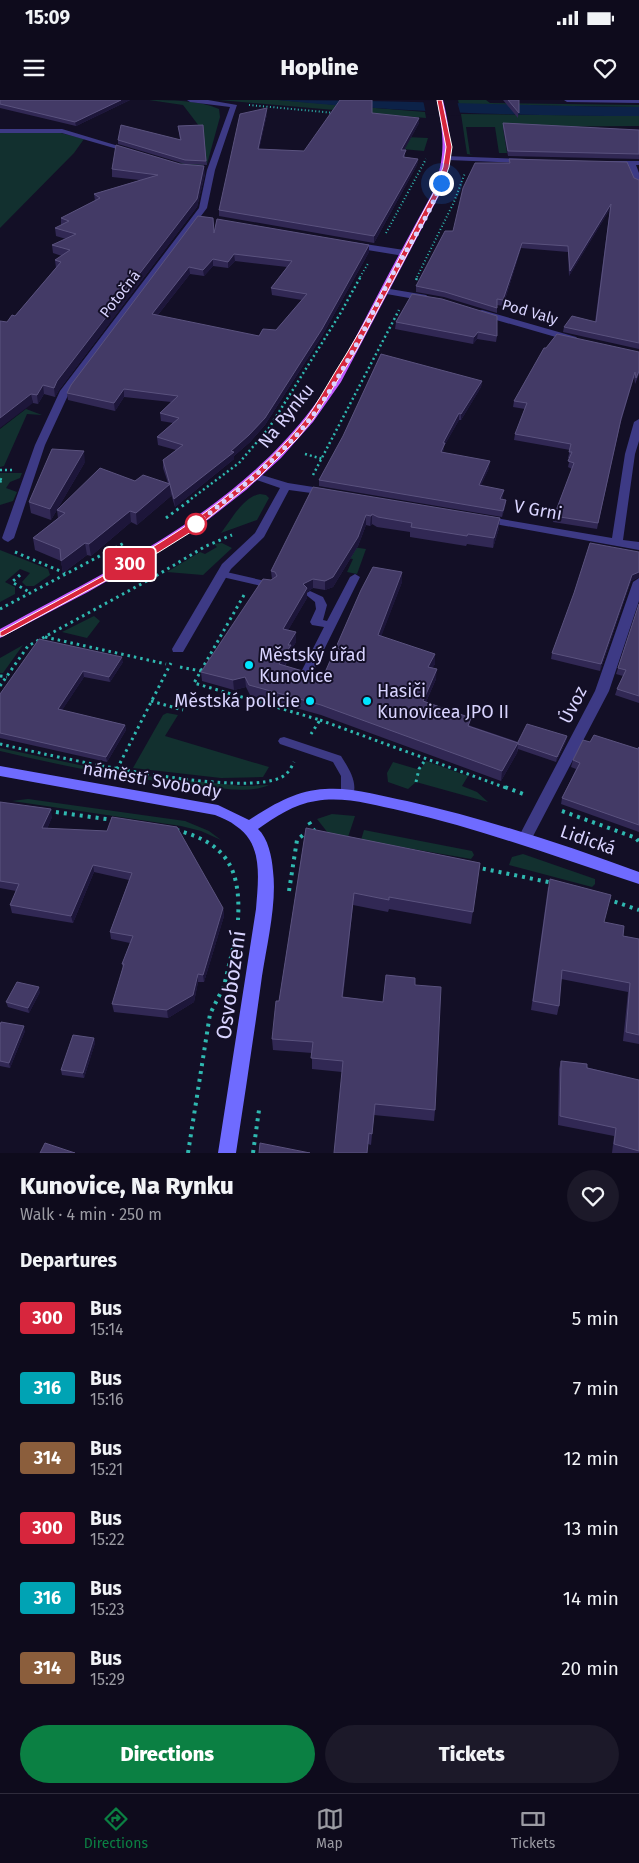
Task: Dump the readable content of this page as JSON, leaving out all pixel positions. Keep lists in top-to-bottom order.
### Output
{
  "streets": {
    "main road": [
      "Na Rynku",
      "náměstí Svobody",
      "Lidická",
      "Osvobození"
    ],
    "street": [
      "Potočná",
      "Pod Valy",
      "V Grni",
      "Úvoz"
    ]
  },
  "crossings": [
    ["Úvoz", "Lidická"],
    ["náměstí Svobody", "Osvobození"]
  ],
  "places": ["Městský úřad Kunovice", "Městská policie", "Hasiči Kunovicea JPO II"],
  "lines": ["bus line 300"],
  "page": {
    "status": "15:09",
    "header": "Hopline",
    "on_map": "300",
    "heading": [
      ["Kunovice, Na Rynku", "Walk · 4 min · 250 m"],
      "Departures"
    ],
    "list": [
      {
        "mark": "300",
        "name": "Bus",
        "note": "15:14",
        "value": "5 min"
      },
      {
        "mark": "316",
        "name": "Bus",
        "note": "15:16",
        "value": "7 min"
      },
      {
        "mark": "314",
        "name": "Bus",
        "note": "15:21",
        "value": "12 min"
      },
      {
        "mark": "300",
        "name": "Bus",
        "note": "15:22",
        "value": "13 min"
      },
      {
        "mark": "316",
        "name": "Bus",
        "note": "15:23",
        "value": "14 min"
      },
      {
        "mark": "314",
        "name": "Bus",
        "note": "15:29",
        "value": "20 min"
      }
    ],
    "buttons": ["Directions", "Tickets"],
    "tabs": ["Directions", "Map", "Tickets"]
  }
}
